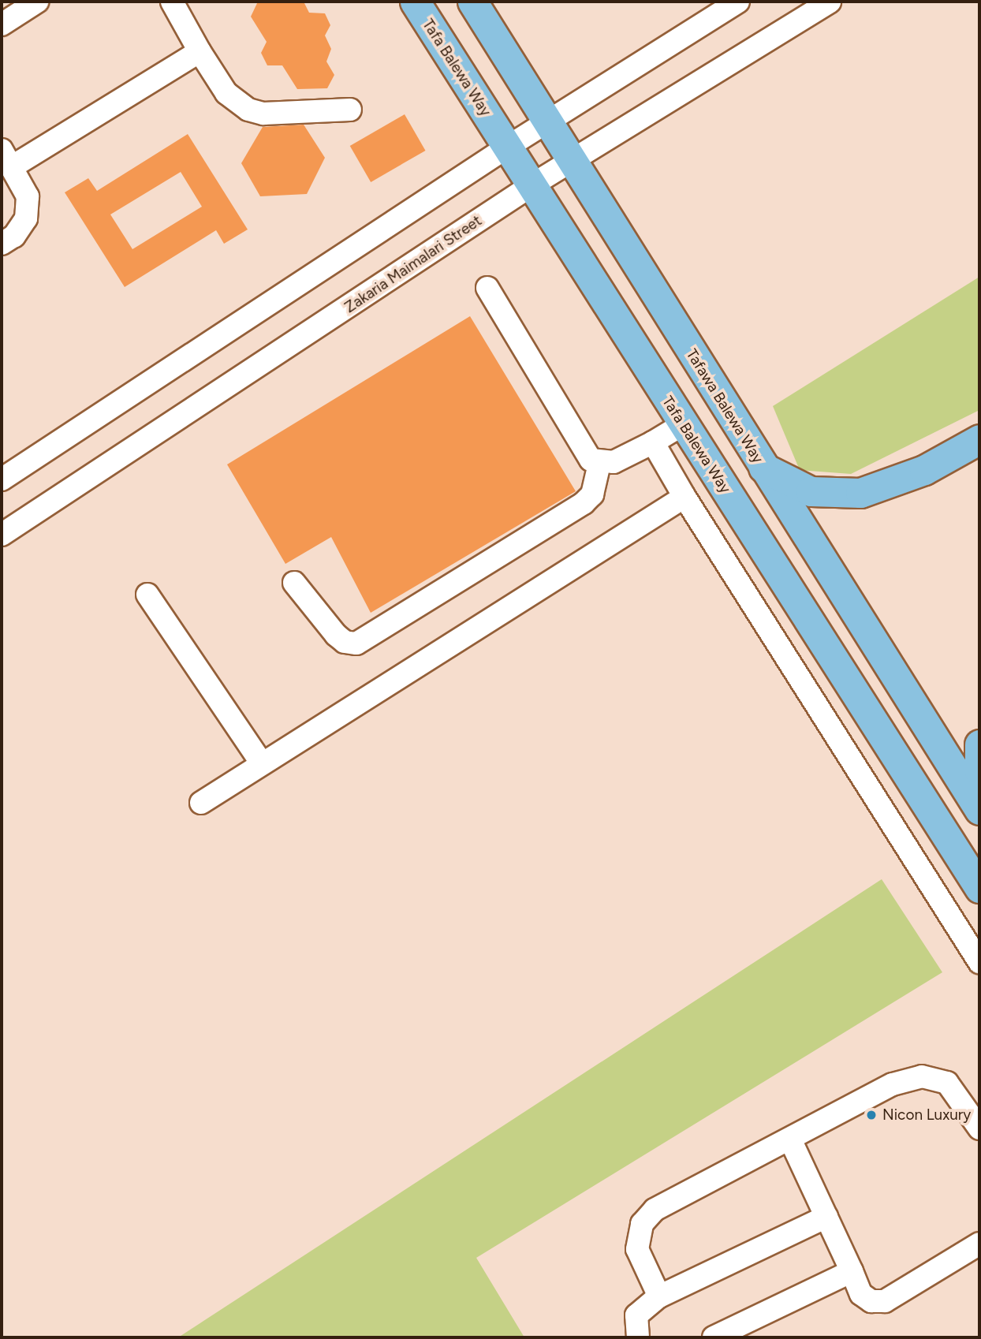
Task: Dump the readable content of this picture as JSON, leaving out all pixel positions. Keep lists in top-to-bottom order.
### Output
{
  "streets": {
    "main road": ["Tafa Balewa Way", "Tafawa Balewa Way"],
    "street": ["Zakaria Maimalari Street"]
  },
  "crossings": [
    ["Tafa Balewa Way", "Zakaria Maimalari Street"],
    ["Zakaria Maimalari Street", "Tafawa Balewa Way"]
  ],
  "places": ["Nicon Luxury"]
}
